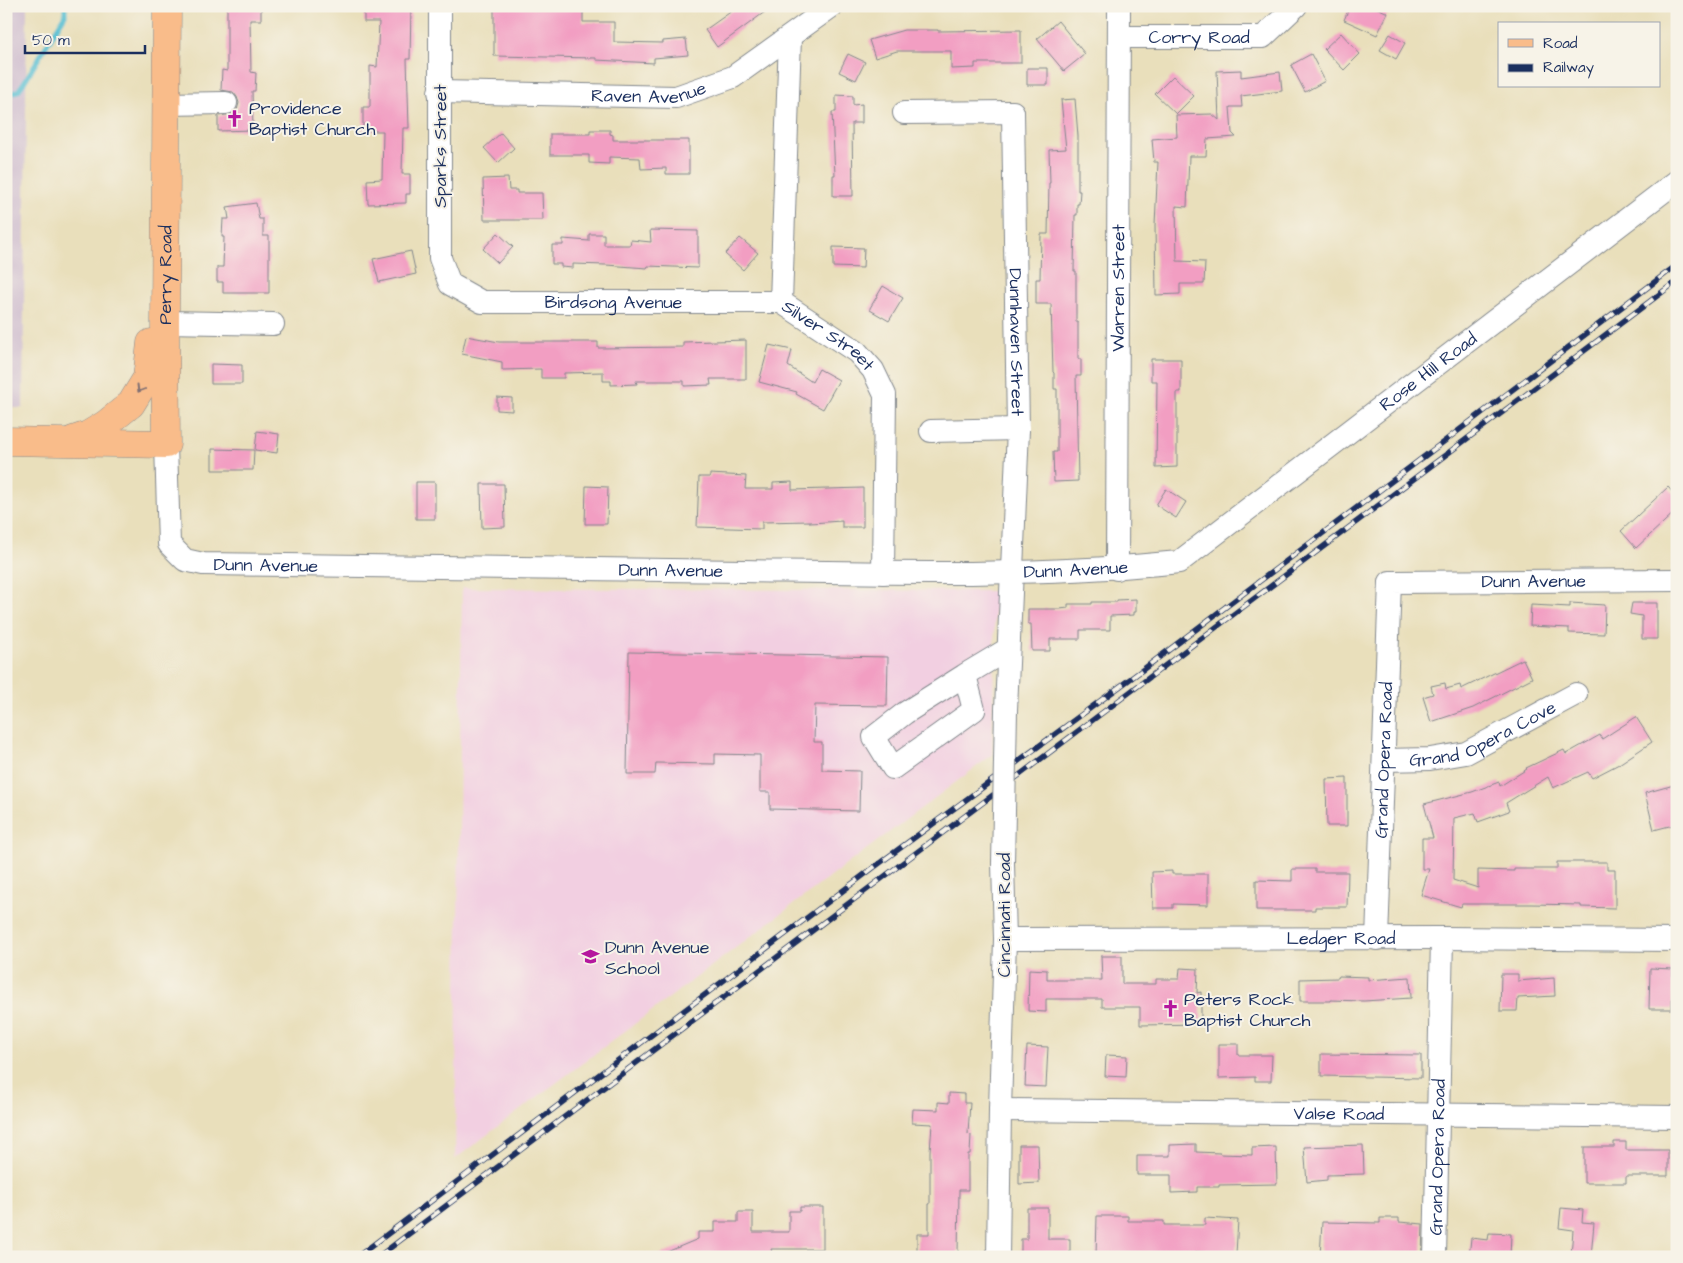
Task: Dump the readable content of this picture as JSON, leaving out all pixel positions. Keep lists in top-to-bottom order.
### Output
{
  "streets": {
    "main road": ["Perry Road"],
    "street": [
      "Corry Road",
      "Raven Avenue",
      "Sparks Street",
      "Warren Street",
      "Birdsong Avenue",
      "Silver Street",
      "Dunnhaven Street",
      "Rose Hill Road",
      "Dunn Avenue",
      "Grand Opera Cove",
      "Grand Opera Road",
      "Cincinnati Road",
      "Ledger Road",
      "Valse Road"
    ]
  },
  "crossings": [
    ["Corry Road", "Warren Street"],
    ["Raven Avenue", "Sparks Street"],
    ["Raven Avenue", "Silver Street"],
    ["Sparks Street", "Birdsong Avenue"],
    ["Perry Road", "Dunn Avenue"],
    ["Warren Street", "Dunn Avenue"],
    ["Birdsong Avenue", "Silver Street"],
    ["Silver Street", "Dunn Avenue"],
    ["Dunnhaven Street", "Dunn Avenue"],
    ["Dunnhaven Street", "Cincinnati Road"],
    ["Rose Hill Road", "Dunn Avenue"],
    ["Dunn Avenue", "Grand Opera Road"],
    ["Dunn Avenue", "Cincinnati Road"],
    ["Grand Opera Cove", "Grand Opera Road"],
    ["Grand Opera Road", "Ledger Road"],
    ["Grand Opera Road", "Valse Road"],
    ["Cincinnati Road", "Ledger Road"],
    ["Cincinnati Road", "Valse Road"]
  ],
  "places": {
    "church": ["Providence Baptist Church", "Peters Rock Baptist Church"],
    "school or university": ["Dunn Avenue School"]
  },
  "legend": ["Road", "Railway"],
  "scale_bar": "50 m"
}
